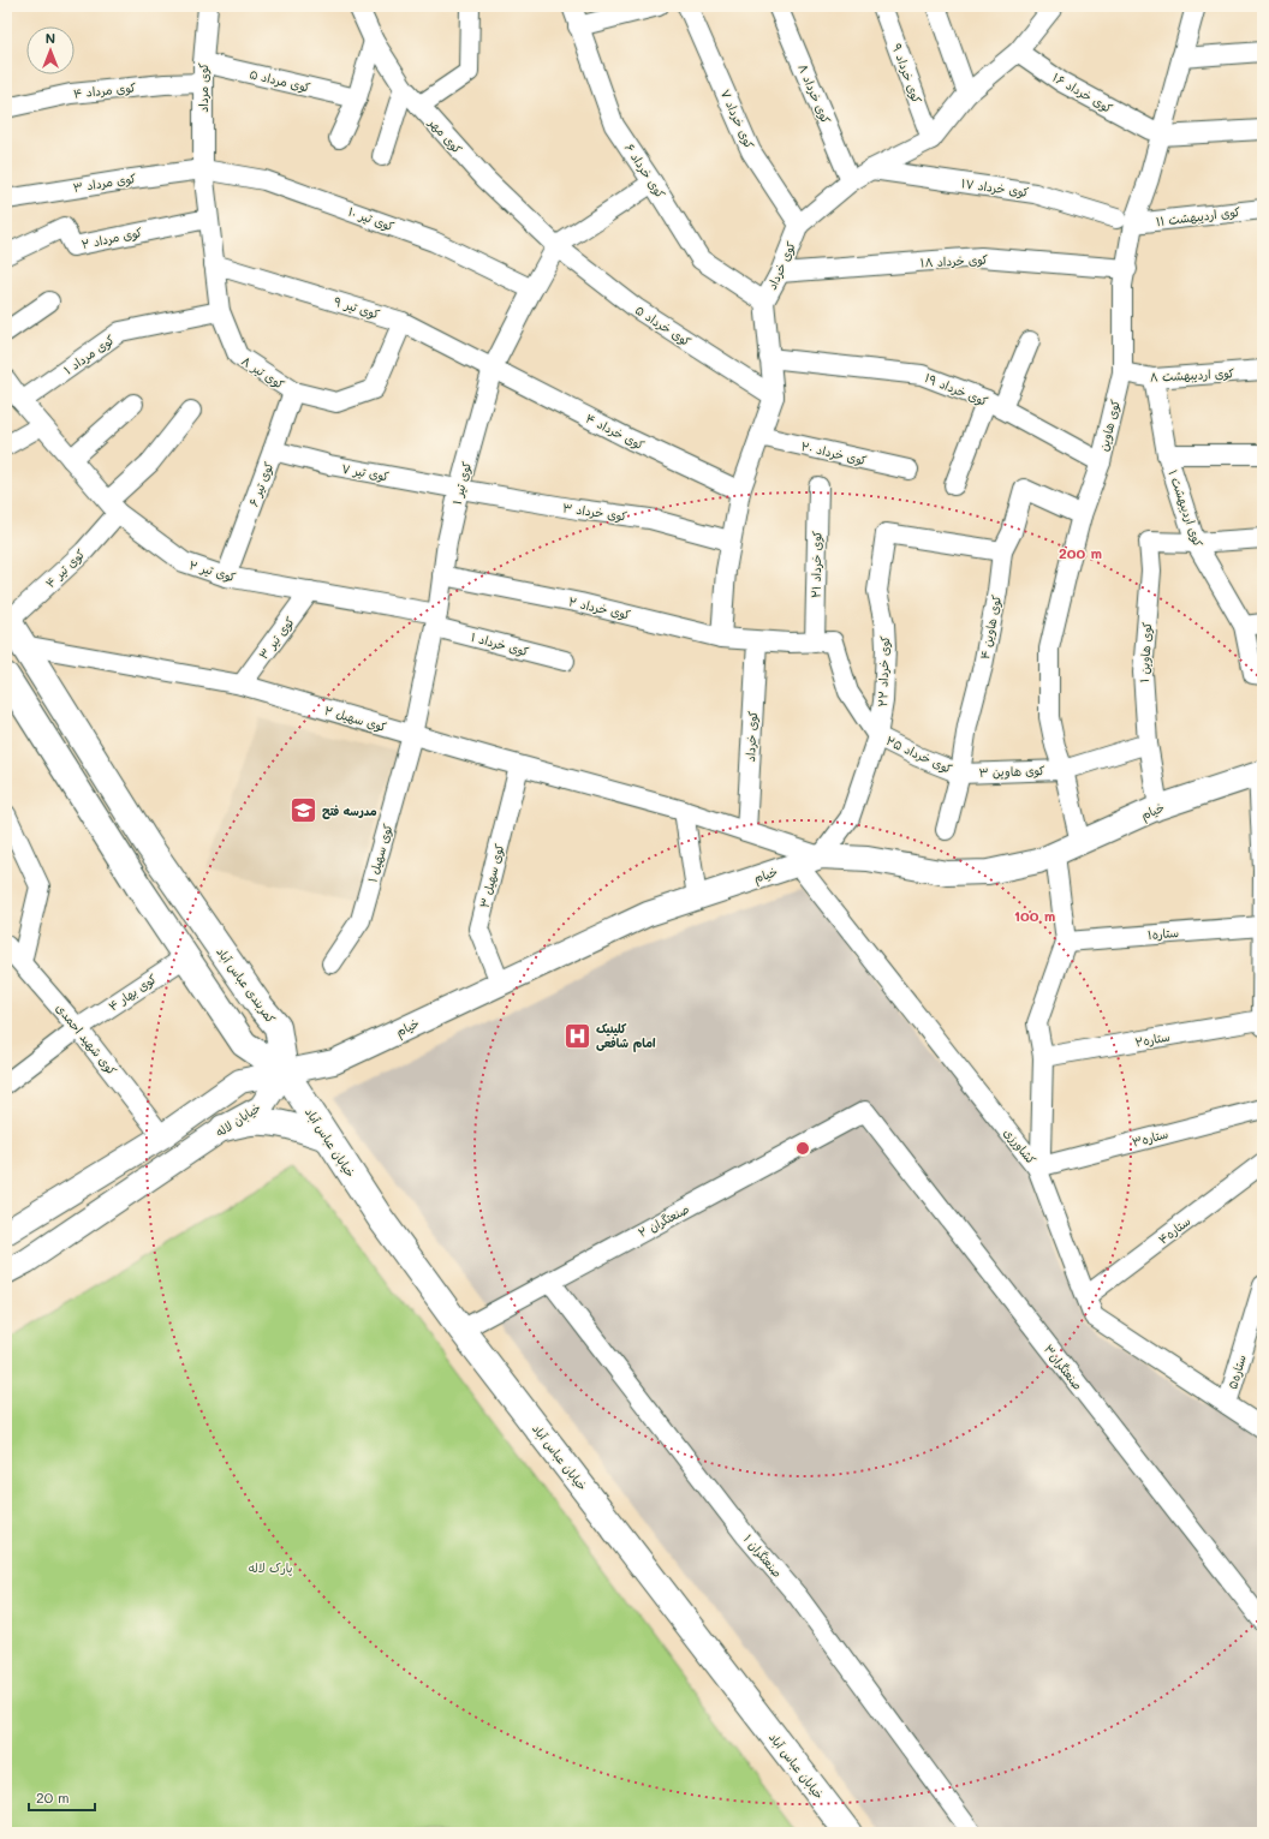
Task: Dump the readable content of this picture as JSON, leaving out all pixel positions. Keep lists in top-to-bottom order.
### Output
{
  "streets": {
    "main road": ["کمربندی عباس آباد", "خیابان عباس آباد"],
    "street": [
      "کوی خرداد ۹",
      "کوی مرداد ۵",
      "کوی مرداد",
      "کوی مرداد ۴",
      "کوی خرداد ۱۶",
      "کوی خرداد ۸",
      "کوی خرداد ۷",
      "کوی مهر",
      "کوی خرداد ۶",
      "کوی مرداد ۳",
      "کوی خرداد ۱۷",
      "کوی اردیبهشت ۱۱",
      "کوی تیر ۱۰",
      "کوی مرداد ۲",
      "کوی خرداد ۱۸",
      "کوی خرداد",
      "کوی تیر ۹",
      "کوی خرداد ۵",
      "کوی مرداد ۱",
      "کوی تیر ۸",
      "کوی اردیبهشت ۸",
      "کوی خرداد ۱۹",
      "کوی هاوین",
      "کوی خرداد ۴",
      "کوی خرداد ۲۰",
      "کوی تیر ۷",
      "کوی تیر ۱",
      "کوی تیر ۶",
      "کوی اردیبهشت ۱",
      "کوی خرداد ۳",
      "کوی خرداد ۲۱",
      "کوی تیر ۴",
      "کوی تیر ۲",
      "کوی خرداد ۲",
      "کوی هاوین ۴",
      "کوی تیر ۳",
      "کوی خرداد ۱",
      "کوی هاوین ۱",
      "کوی خرداد ۲۲",
      "کوی سهیل ۲",
      "کوی خرداد ۲۵",
      "کوی هاوین ۳",
      "خیام",
      "کوی سهیل ۱",
      "کوی سهیل ۳",
      "ستاره۱",
      "کوی بهار ۴",
      "کوی شهید احمدی",
      "ستاره۲",
      "خیابان لاله",
      "ستاره۳",
      "کشاورزی",
      "۲ صنعتگران",
      "ستاره۴",
      "صنعتگران۳",
      "ستاره۵",
      "۱ صنعتگران"
    ]
  },
  "crossings": [
    ["کوی خرداد ۹", "کوی خرداد"],
    ["کوی مرداد ۵", "کوی مرداد"],
    ["کوی مرداد", "کوی مرداد ۴"],
    ["کوی مرداد", "کوی مرداد ۳"],
    ["کوی مرداد", "کوی تیر ۱۰"],
    ["کوی مرداد", "کوی تیر ۸"],
    ["کوی خرداد ۱۶", "کوی خرداد"],
    ["کوی خرداد ۱۶", "کوی هاوین"],
    ["کوی خرداد ۸", "کوی خرداد"],
    ["کوی خرداد ۷", "کوی خرداد"],
    ["کوی مهر", "کوی خرداد ۵"],
    ["کوی مهر", "کوی تیر ۱"],
    ["کوی خرداد ۶", "کوی خرداد"],
    ["کوی مرداد ۳", "کوی تیر ۱۰"],
    ["کوی مرداد ۳", "کوی تیر ۸"],
    ["کوی خرداد ۱۷", "کوی اردیبهشت ۱۱"],
    ["کوی خرداد ۱۷", "کوی خرداد"],
    ["کوی خرداد ۱۷", "کوی هاوین"],
    ["کوی اردیبهشت ۱۱", "کوی هاوین"],
    ["کوی تیر ۱۰", "کوی تیر ۸"],
    ["کوی تیر ۱۰", "کوی تیر ۱"],
    ["کوی مرداد ۲", "کوی تیر ۸"],
    ["کوی خرداد ۱۸", "کوی خرداد"],
    ["کوی خرداد ۱۸", "کوی هاوین"],
    ["کوی خرداد", "کوی خرداد ۵"],
    ["کوی خرداد", "کوی خرداد ۱۹"],
    ["کوی خرداد", "کوی خرداد ۴"],
    ["کوی خرداد", "کوی خرداد ۲۰"],
    ["کوی خرداد", "کوی خرداد ۳"],
    ["کوی خرداد", "کوی خرداد ۲"],
    ["کوی خرداد", "کوی سهیل ۲"],
    ["کوی تیر ۹", "کوی تیر ۸"],
    ["کوی تیر ۹", "کوی خرداد ۴"],
    ["کوی تیر ۹", "کوی تیر ۱"],
    ["کوی خرداد ۵", "کوی تیر ۱"],
    ["کوی مرداد ۱", "کوی تیر ۸"],
    ["کوی مرداد ۱", "کوی تیر ۲"],
    ["کوی تیر ۸", "کوی تیر ۶"],
    ["کوی اردیبهشت ۸", "کوی هاوین"],
    ["کوی اردیبهشت ۸", "کوی اردیبهشت ۱"],
    ["کوی خرداد ۱۹", "کوی هاوین"],
    ["کوی هاوین", "کوی هاوین ۴"],
    ["کوی هاوین", "کوی هاوین ۳"],
    ["کوی هاوین", "خیام"],
    ["کوی خرداد ۴", "کوی تیر ۱"],
    ["کوی تیر ۷", "کوی تیر ۱"],
    ["کوی تیر ۷", "کوی تیر ۶"],
    ["کوی تیر ۷", "کوی خرداد ۳"],
    ["کوی تیر ۱", "کوی خرداد ۳"],
    ["کوی تیر ۱", "کوی تیر ۲"],
    ["کوی تیر ۱", "کوی خرداد ۲"],
    ["کوی تیر ۱", "کوی خرداد ۱"],
    ["کوی تیر ۱", "کوی سهیل ۲"],
    ["کوی تیر ۱", "کوی سهیل ۱"],
    ["کوی تیر ۶", "کوی تیر ۲"],
    ["کوی اردیبهشت ۱", "کوی هاوین ۱"],
    ["کوی خرداد ۲۱", "کوی خرداد ۲"],
    ["کوی تیر ۴", "کوی تیر ۲"],
    ["کوی تیر ۴", "کمربندی عباس آباد"],
    ["کوی تیر ۲", "کوی تیر ۳"],
    ["کوی تیر ۲", "کوی خرداد ۱"],
    ["کوی خرداد ۲", "کوی خرداد ۲۲"],
    ["کوی خرداد ۲", "کوی خرداد ۲۵"],
    ["کوی هاوین ۴", "کوی خرداد ۲۲"],
    ["کوی هاوین ۴", "کوی خرداد ۲۵"],
    ["کوی هاوین ۴", "کوی هاوین ۳"],
    ["کوی تیر ۳", "کوی سهیل ۲"],
    ["کوی هاوین ۱", "کوی هاوین ۳"],
    ["کوی هاوین ۱", "خیام"],
    ["کوی خرداد ۲۲", "کوی سهیل ۲"],
    ["کوی خرداد ۲۲", "کوی خرداد ۲۵"],
    ["کوی خرداد ۲۲", "خیام"],
    ["کوی سهیل ۲", "خیام"],
    ["کوی سهیل ۲", "کوی سهیل ۱"],
    ["کوی سهیل ۲", "کوی سهیل ۳"],
    ["کوی سهیل ۲", "کمربندی عباس آباد"],
    ["کوی خرداد ۲۵", "کوی هاوین ۳"],
    ["خیام", "کوی سهیل ۳"],
    ["خیام", "کمربندی عباس آباد"],
    ["خیام", "خیابان لاله"],
    ["خیام", "خیابان عباس آباد"],
    ["خیام", "کشاورزی"],
    ["کمربندی عباس آباد", "خیابان لاله"],
    ["کمربندی عباس آباد", "خیابان عباس آباد"],
    ["کوی بهار ۴", "کوی شهید احمدی"],
    ["خیابان لاله", "خیابان عباس آباد"],
    ["ستاره۳", "کشاورزی"],
    ["خیابان عباس آباد", "۲ صنعتگران"],
    ["کشاورزی", "ستاره۴"],
    ["کشاورزی", "ستاره۵"],
    ["۲ صنعتگران", "صنعتگران۳"],
    ["۲ صنعتگران", "۱ صنعتگران"]
  ],
  "parks": ["پارک لاله"],
  "places": {
    "school or university": ["مدرسه فتح"],
    "hospital": ["کلینیک امام شافعی"]
  },
  "scale_bar": "20 m",
  "north": "top",
  "rings": ["200 m", "100 m"]
}
